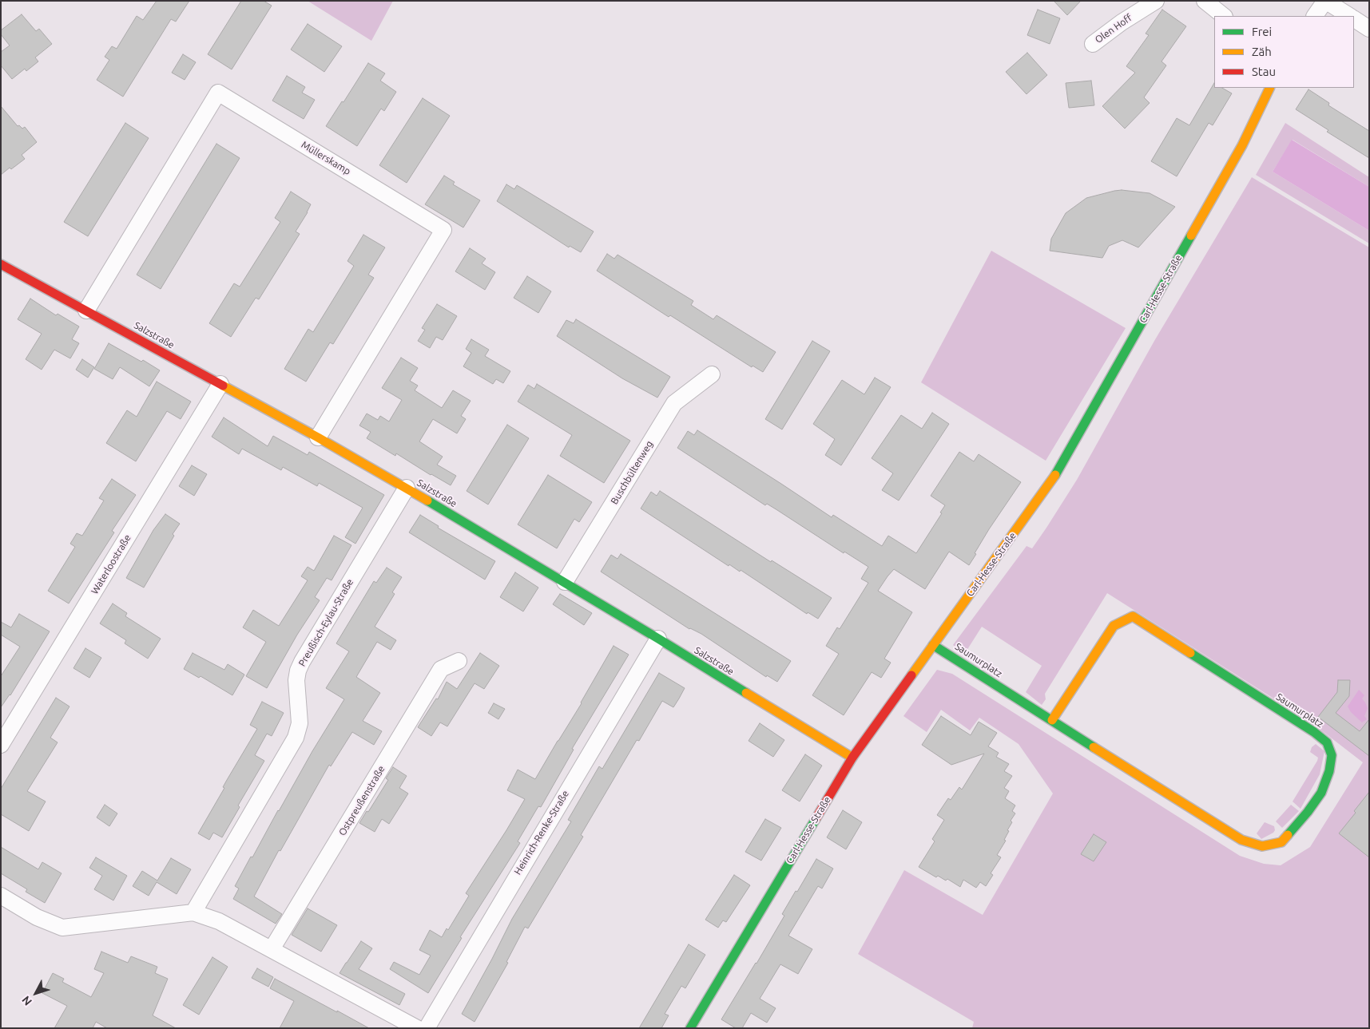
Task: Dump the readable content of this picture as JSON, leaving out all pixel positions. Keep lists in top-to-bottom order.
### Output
{
  "streets": {
    "street": [
      "Olen Hoff",
      "Müllerskamp",
      "Carl-Hesse-Straße",
      "Salzstraße",
      "Buschbültenweg",
      "Waterloostraße",
      "Preußisch-Eylau-Straße",
      "Saumurplatz",
      "Ostpreußenstraße",
      "Heinrich-Renke-Straße"
    ]
  },
  "crossings": [
    ["Müllerskamp", "Salzstraße"],
    ["Carl-Hesse-Straße", "Salzstraße"],
    ["Carl-Hesse-Straße", "Saumurplatz"],
    ["Salzstraße", "Buschbültenweg"],
    ["Salzstraße", "Waterloostraße"],
    ["Salzstraße", "Preußisch-Eylau-Straße"],
    ["Salzstraße", "Heinrich-Renke-Straße"]
  ],
  "legend": ["Frei", "Zäh", "Stau"],
  "north": "bottom left"
}
